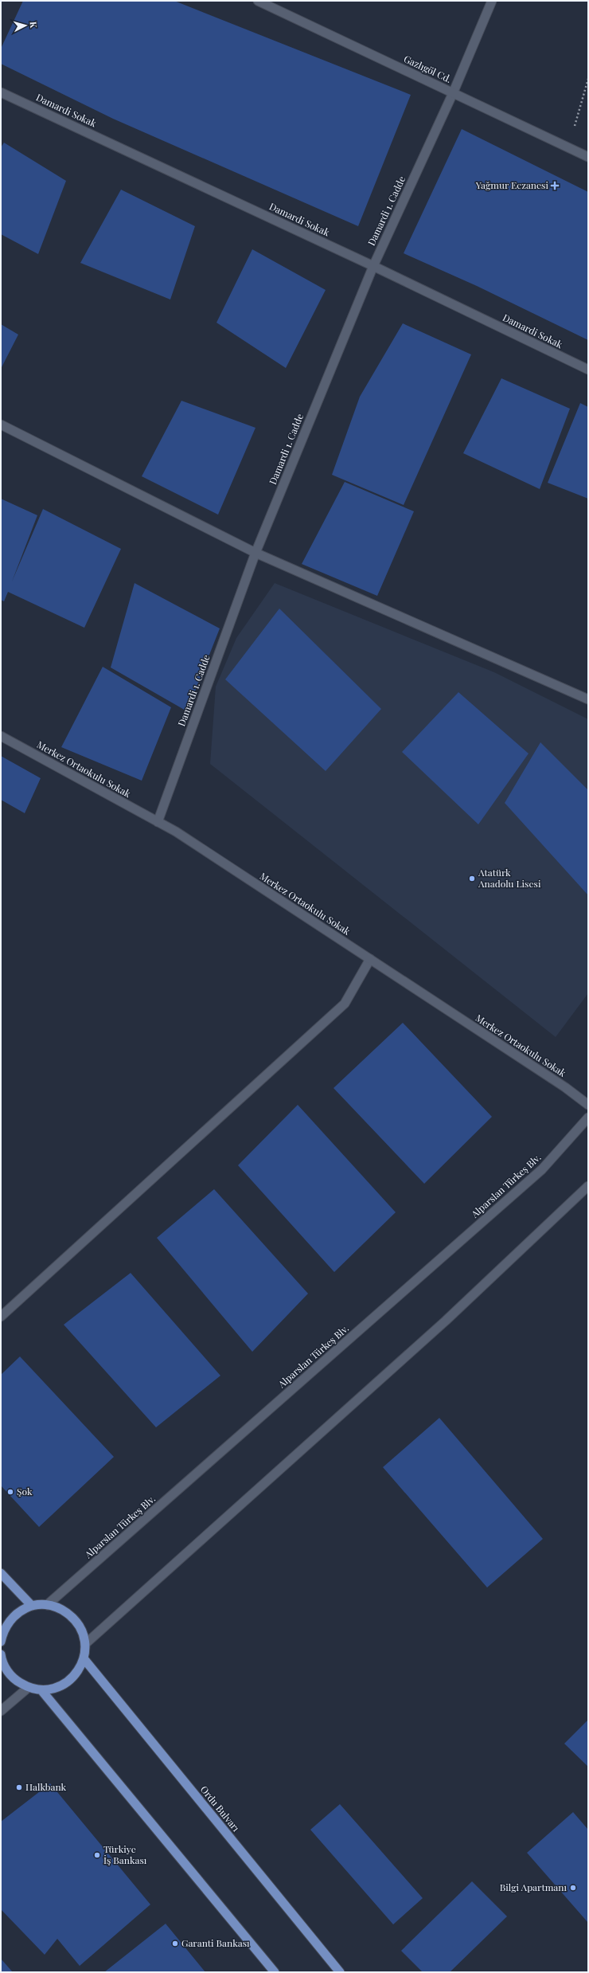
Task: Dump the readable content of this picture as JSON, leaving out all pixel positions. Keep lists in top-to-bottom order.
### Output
{
  "streets": {
    "main road": ["Ordu Bulvarı"],
    "street": [
      "Gazlıgöl Cd.",
      "Damardi Sokak",
      "Damardi 1. Cadde",
      "Merkez Ortaokulu Sokak",
      "Alparslan Türkeş Blv."
    ]
  },
  "crossings": [
    ["Gazlıgöl Cd.", "Damardi 1. Cadde"],
    ["Damardi Sokak", "Damardi 1. Cadde"],
    ["Damardi 1. Cadde", "Merkez Ortaokulu Sokak"]
  ],
  "places": {
    "health": ["Yağmur Eczanesi"],
    "other": [
      "Atatürk Anadolu Lisesi",
      "Şok",
      "Halkbank",
      "Türkiye İş Bankası",
      "Bilgi Apartmanı",
      "Garanti Bankası"
    ]
  },
  "north": "right"
}
